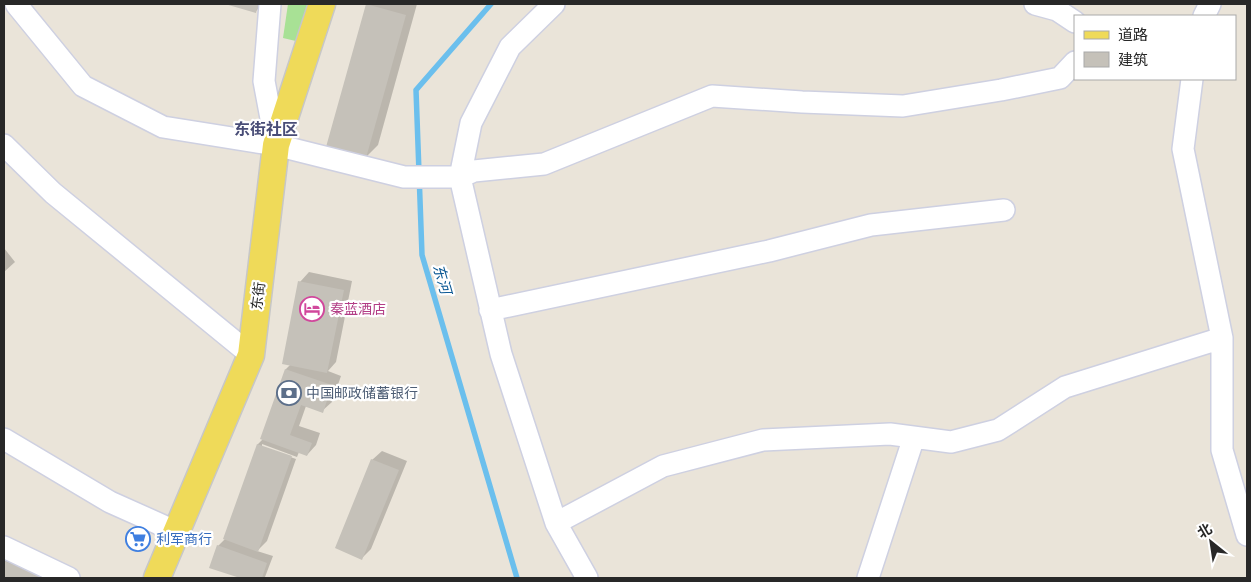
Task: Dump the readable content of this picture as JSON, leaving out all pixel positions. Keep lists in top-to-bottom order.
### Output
{
  "streets": {
    "main road": ["东街"]
  },
  "districts": ["东街社区"],
  "water": ["东河"],
  "places": {
    "hotel": ["秦蓝酒店"],
    "bank": ["中国邮政储蓄银行"],
    "supermarket": ["利军商行"]
  },
  "legend": ["道路", "建筑"],
  "north": "top left"
}
